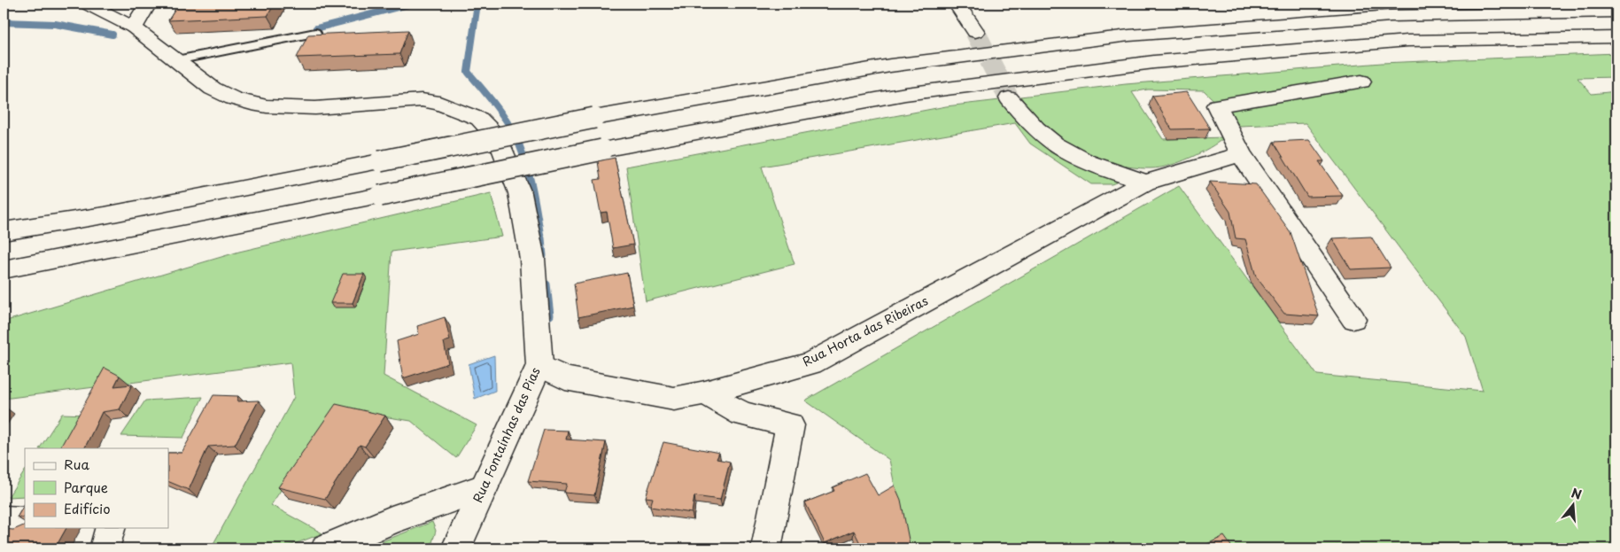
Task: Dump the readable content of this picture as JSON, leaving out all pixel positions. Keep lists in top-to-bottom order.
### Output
{
  "streets": {
    "main road": ["Rua Horta das Ribeiras", "Rua Fontaínhas das Pias"]
  },
  "crossings": [
    ["Rua Horta das Ribeiras", "Rua Fontaínhas das Pias"]
  ],
  "legend": ["Rua", "Parque", "Edifício"],
  "north": "top"
}
